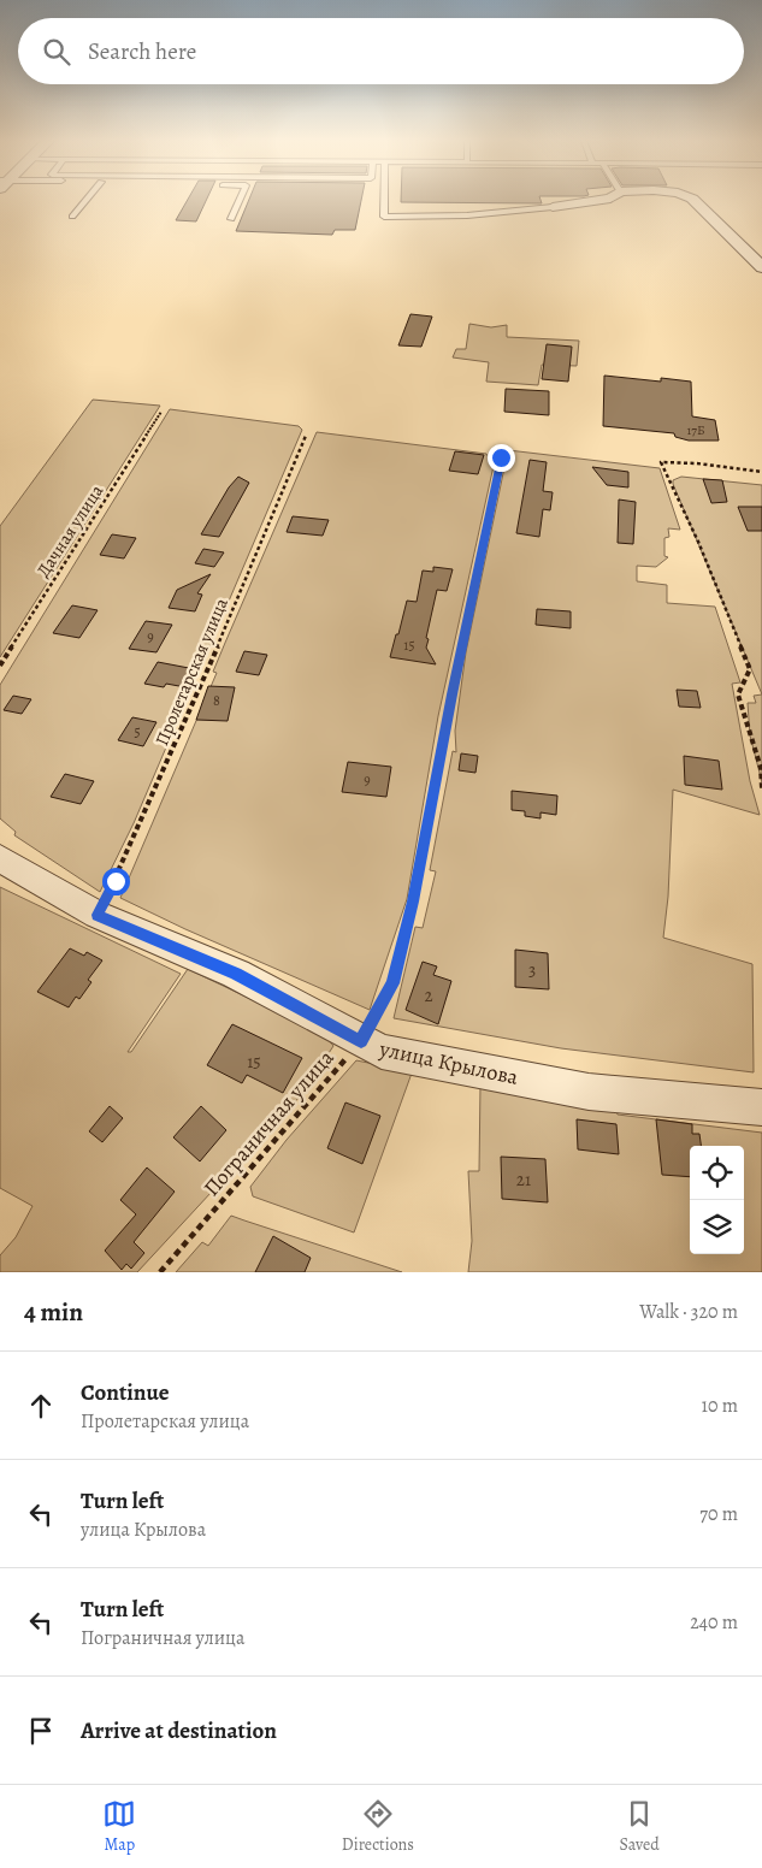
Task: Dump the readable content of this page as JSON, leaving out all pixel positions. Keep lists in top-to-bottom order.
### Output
{
  "streets": {
    "street": ["улица Крылова"],
    "path": ["Дачная улица", "Пролетарская улица", "Пограничная улица"]
  },
  "crossings": [
    ["Пролетарская улица", "улица Крылова"],
    ["улица Крылова", "Пограничная улица"]
  ],
  "house_numbers": [
    "17Б",
    "9",
    "15",
    "8",
    "5",
    "9",
    "3",
    "2",
    "15",
    "21"
  ],
  "page": {
    "search": "Search here",
    "heading": ["4 min", "Walk · 320 m"],
    "list": [
      ["Continue", "Пролетарская улица", "10 m"],
      ["Turn left", "улица Крылова", "70 m"],
      ["Turn left", "Пограничная улица", "240 m"],
      "Arrive at destination"
    ],
    "nav": ["Map", "Directions", "Saved"]
  }
}
